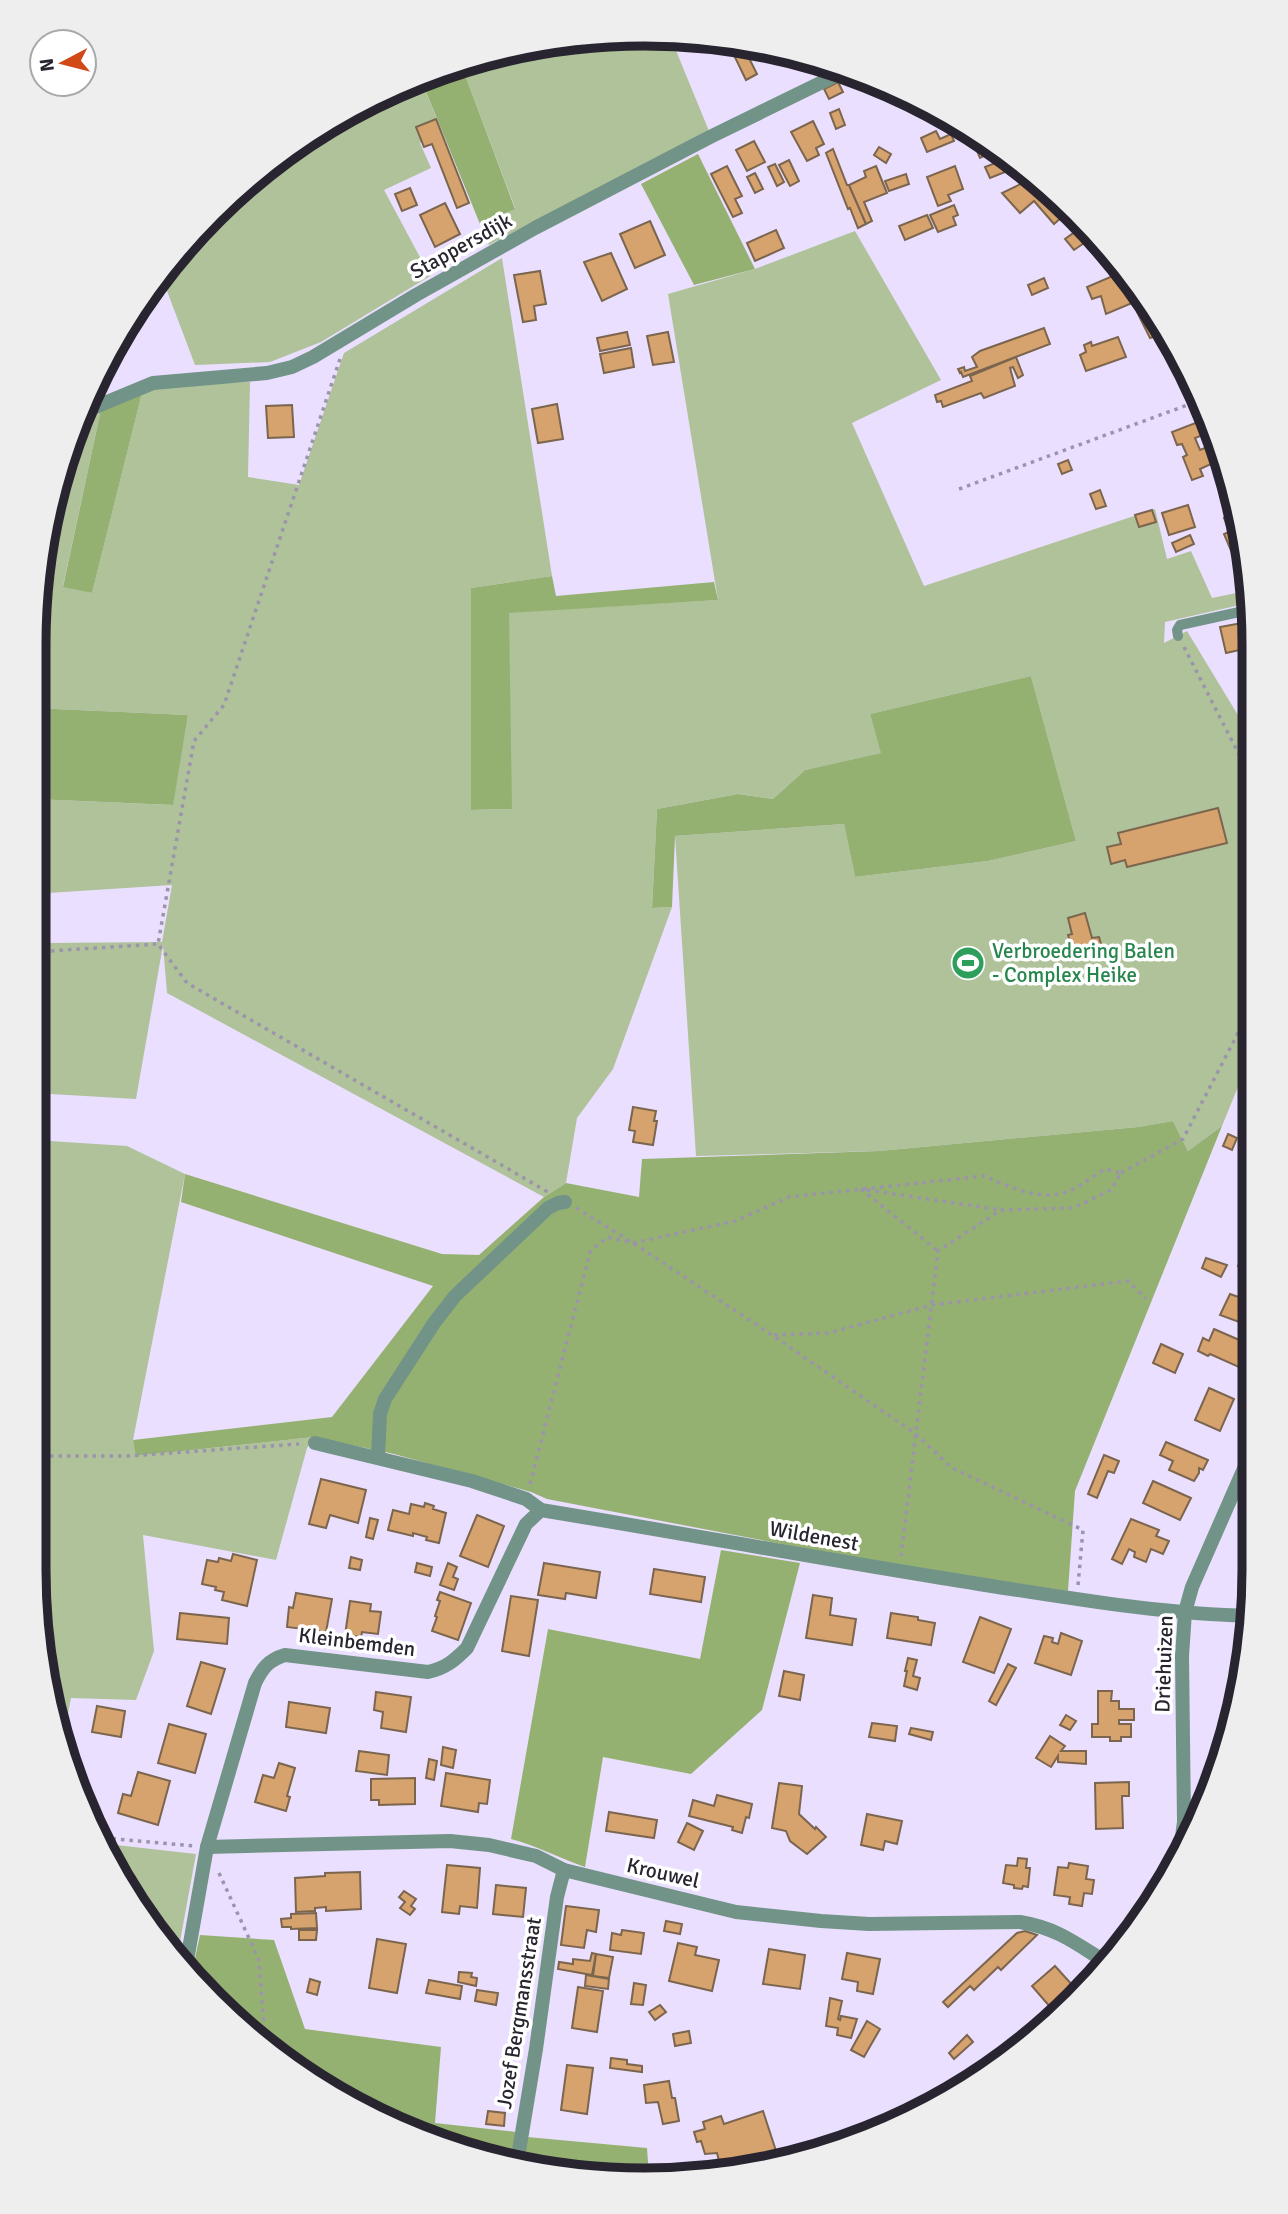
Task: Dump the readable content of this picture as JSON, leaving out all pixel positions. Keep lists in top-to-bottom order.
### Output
{
  "streets": {
    "street": [
      "Stappersdijk",
      "Wildenest",
      "Kleinbemden",
      "Driehuizen",
      "Krouwel",
      "Jozef Bergmansstraat"
    ]
  },
  "crossings": [
    ["Wildenest", "Kleinbemden"],
    ["Wildenest", "Driehuizen"],
    ["Kleinbemden", "Krouwel"],
    ["Krouwel", "Jozef Bergmansstraat"]
  ],
  "places": {
    "sports": ["Verbroedering Balen - Complex Heike"]
  },
  "north": "left"
}
